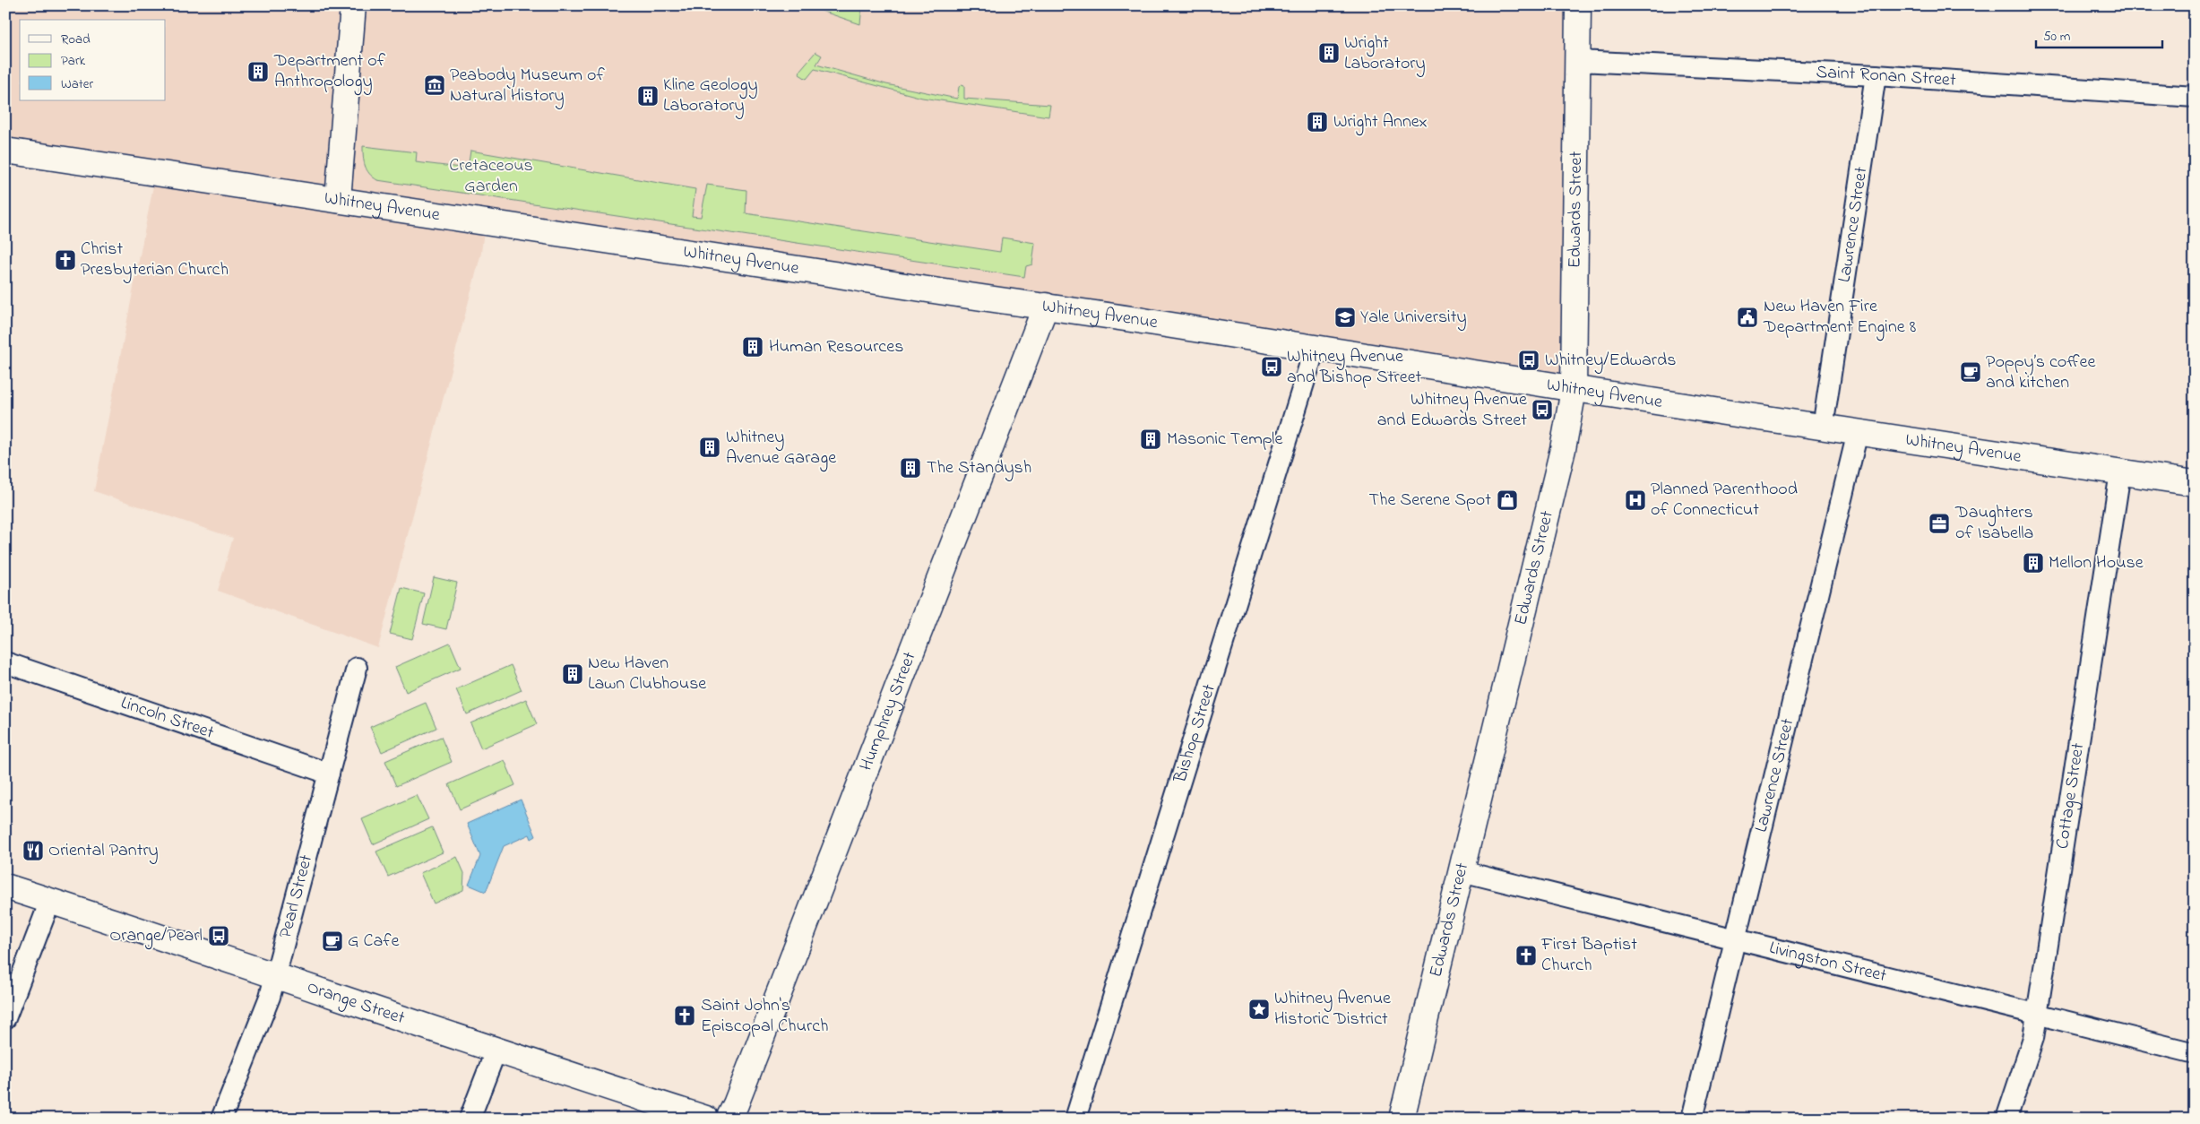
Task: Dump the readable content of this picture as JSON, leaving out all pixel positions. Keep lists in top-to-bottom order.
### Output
{
  "streets": {
    "main road": [
      "Whitney Avenue",
      "Edwards Street",
      "Humphrey Street",
      "Orange Street"
    ],
    "street": [
      "Saint Ronan Street",
      "Lawrence Street",
      "Lincoln Street",
      "Bishop Street",
      "Cottage Street",
      "Pearl Street",
      "Livingston Street"
    ]
  },
  "crossings": [
    ["Saint Ronan Street", "Edwards Street"],
    ["Saint Ronan Street", "Lawrence Street"],
    ["Whitney Avenue", "Edwards Street"],
    ["Whitney Avenue", "Lawrence Street"],
    ["Whitney Avenue", "Humphrey Street"],
    ["Whitney Avenue", "Bishop Street"],
    ["Whitney Avenue", "Cottage Street"],
    ["Edwards Street", "Livingston Street"],
    ["Lawrence Street", "Livingston Street"],
    ["Lincoln Street", "Pearl Street"],
    ["Cottage Street", "Livingston Street"],
    ["Pearl Street", "Orange Street"]
  ],
  "parks": ["Cretaceous Garden"],
  "places": {
    "building": [
      "Wright Laboratory",
      "Department of Anthropology",
      "Kline Geology Laboratory",
      "Wright Annex",
      "Human Resources",
      "Masonic Temple",
      "Whitney Avenue Garage",
      "The Standysh",
      "Mellon House",
      "New Haven Lawn Clubhouse"
    ],
    "museum": ["Peabody Museum of Natural History"],
    "church": ["Christ Presbyterian Church", "First Baptist Church", "Saint John's Episcopal Church"],
    "school or university": ["Yale University"],
    "public building": ["New Haven Fire Department Engine 8"],
    "bus stop": [
      "Whitney/Edwards",
      "Whitney Avenue and Bishop Street",
      "Whitney Avenue and Edwards Street",
      "Orange/Pearl"
    ],
    "cafe": ["Poppy’s coffee and kitchen", "G Cafe"],
    "shop": ["The Serene Spot"],
    "hospital": ["Planned Parenthood of Connecticut"],
    "office": ["Daughters of Isabella"],
    "restaurant": ["Oriental Pantry"],
    "place": ["Whitney Avenue Historic District"]
  },
  "legend": ["Road", "Park", "Water"],
  "scale_bar": "50 m"
}
